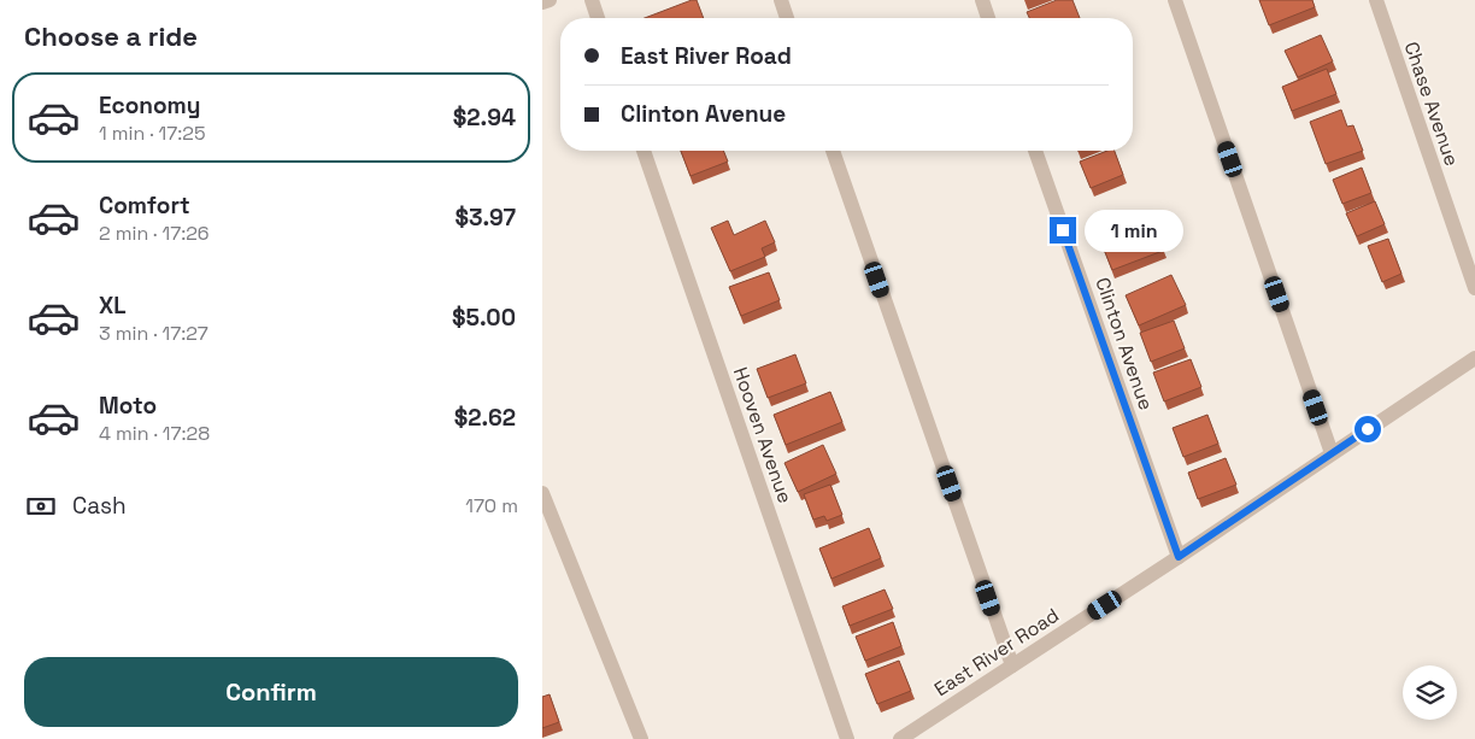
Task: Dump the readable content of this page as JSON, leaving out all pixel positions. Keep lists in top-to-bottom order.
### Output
{
  "streets": {
    "street": [
      "Chase Avenue",
      "Clinton Avenue",
      "Hooven Avenue",
      "East River Road"
    ]
  },
  "crossings": [
    ["Clinton Avenue", "East River Road"]
  ],
  "page": {
    "heading": "Choose a ride",
    "banner": ["East River Road", "Clinton Avenue"],
    "list": [
      {
        "name": "Economy",
        "note": "1 min · 17:25",
        "value": "$2.94"
      },
      {
        "name": "Comfort",
        "note": "2 min · 17:26",
        "value": "$3.97"
      },
      {
        "name": "XL",
        "note": "3 min · 17:27",
        "value": "$5.00"
      },
      {
        "name": "Moto",
        "note": "4 min · 17:28",
        "value": "$2.62"
      }
    ],
    "bubble": "1 min",
    "pay": ["Cash", "170 m"],
    "buttons": "Confirm"
  }
}
